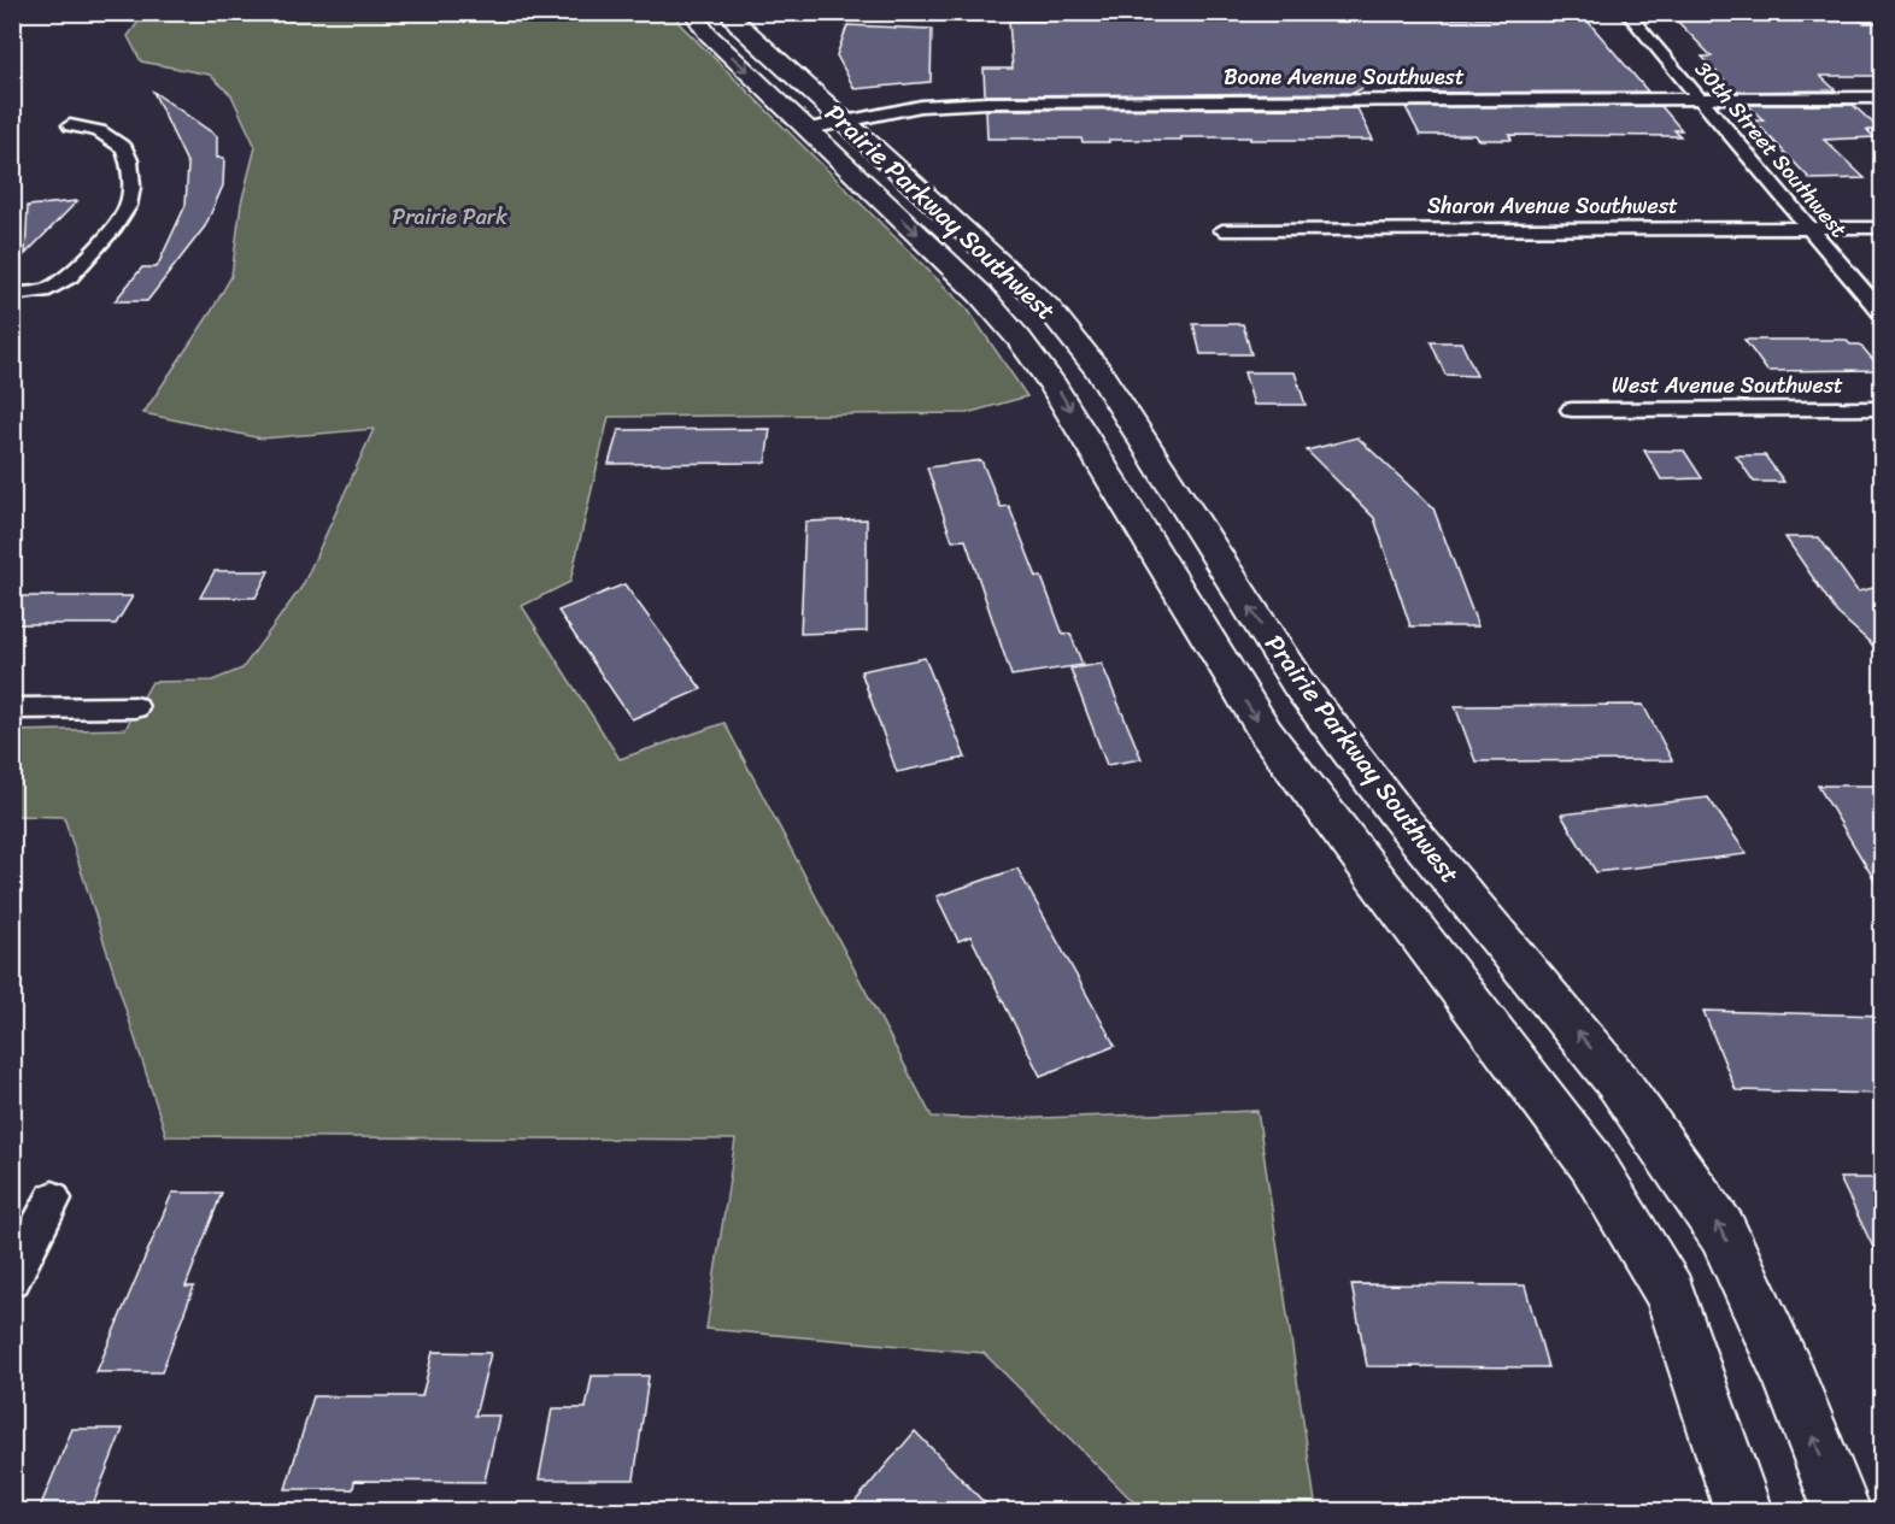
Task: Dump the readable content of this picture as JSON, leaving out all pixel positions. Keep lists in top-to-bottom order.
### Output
{
  "streets": {
    "street": [
      "Boone Avenue Southwest",
      "30th Street Southwest",
      "Sharon Avenue Southwest",
      "Prairie Parkway Southwest",
      "West Avenue Southwest"
    ]
  },
  "crossings": [
    ["Boone Avenue Southwest", "30th Street Southwest"],
    ["Boone Avenue Southwest", "Prairie Parkway Southwest"],
    ["30th Street Southwest", "Sharon Avenue Southwest"]
  ],
  "parks": ["Prairie Park"]
}
